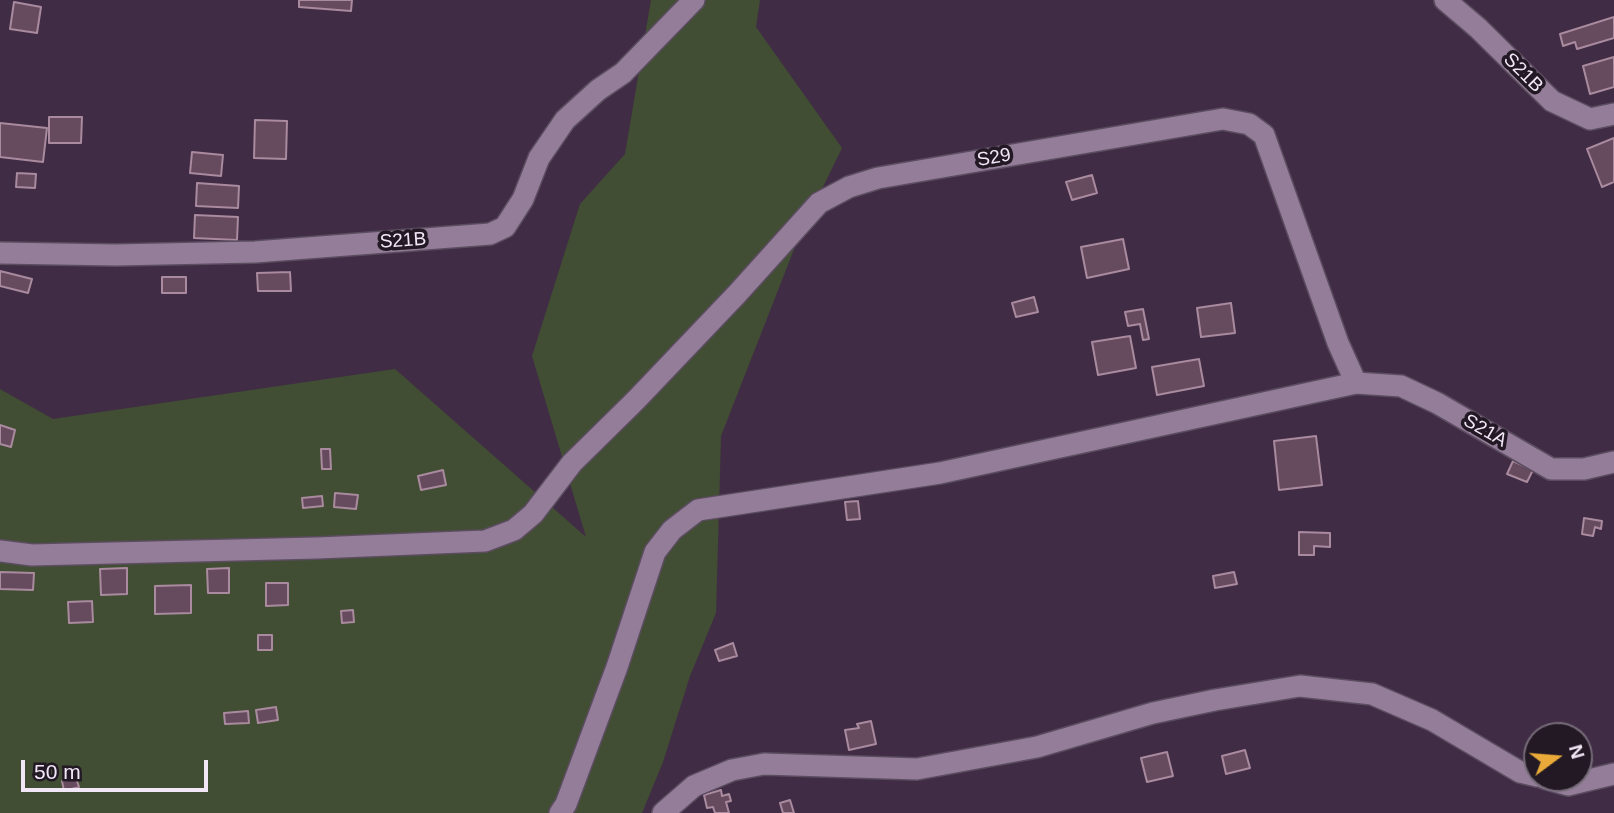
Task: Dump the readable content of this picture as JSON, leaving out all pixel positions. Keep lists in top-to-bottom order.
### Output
{
  "streets": {
    "street": ["S21B", "S29", "S21A"]
  },
  "crossings": [
    ["S29", "S21A"]
  ],
  "scale_bar": "50 m",
  "north": "right"
}
